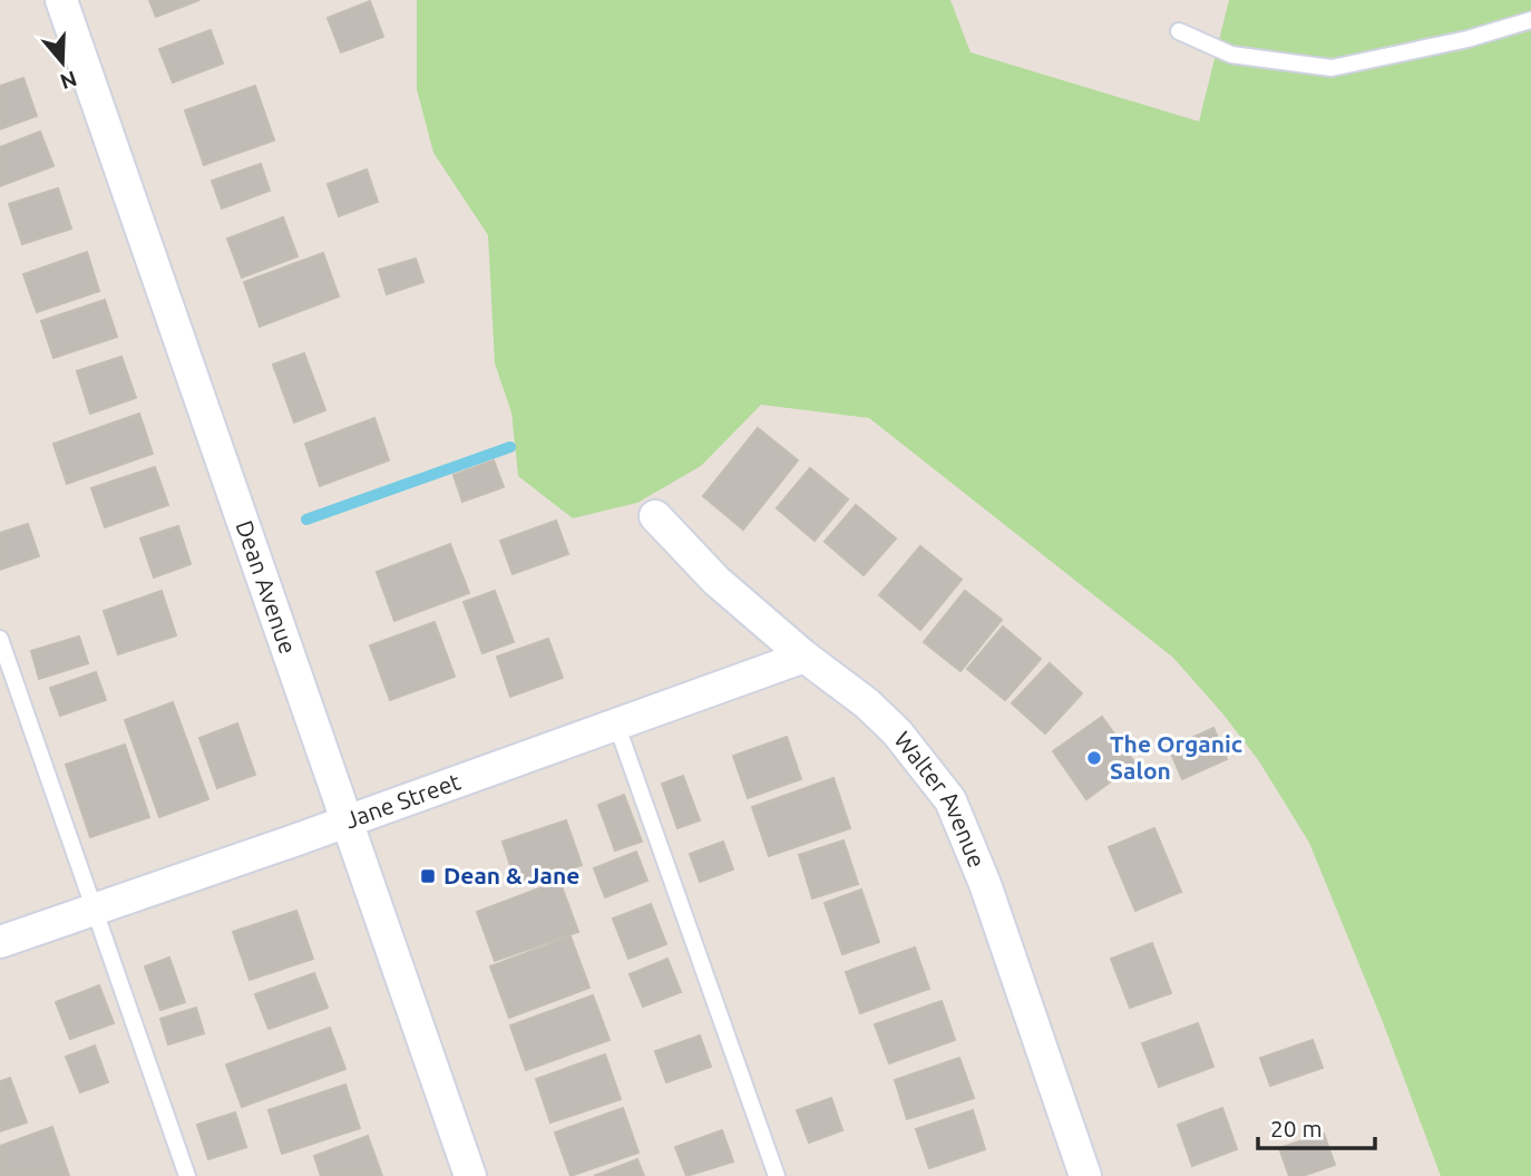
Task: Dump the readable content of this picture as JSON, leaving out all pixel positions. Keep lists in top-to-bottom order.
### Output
{
  "streets": {
    "street": ["Dean Avenue", "Jane Street", "Walter Avenue"]
  },
  "crossings": [
    ["Dean Avenue", "Jane Street"],
    ["Jane Street", "Walter Avenue"]
  ],
  "places": {
    "other": ["The Organic Salon"],
    "transit": ["Dean & Jane"]
  },
  "scale_bar": "20 m",
  "north": "bottom"
}
